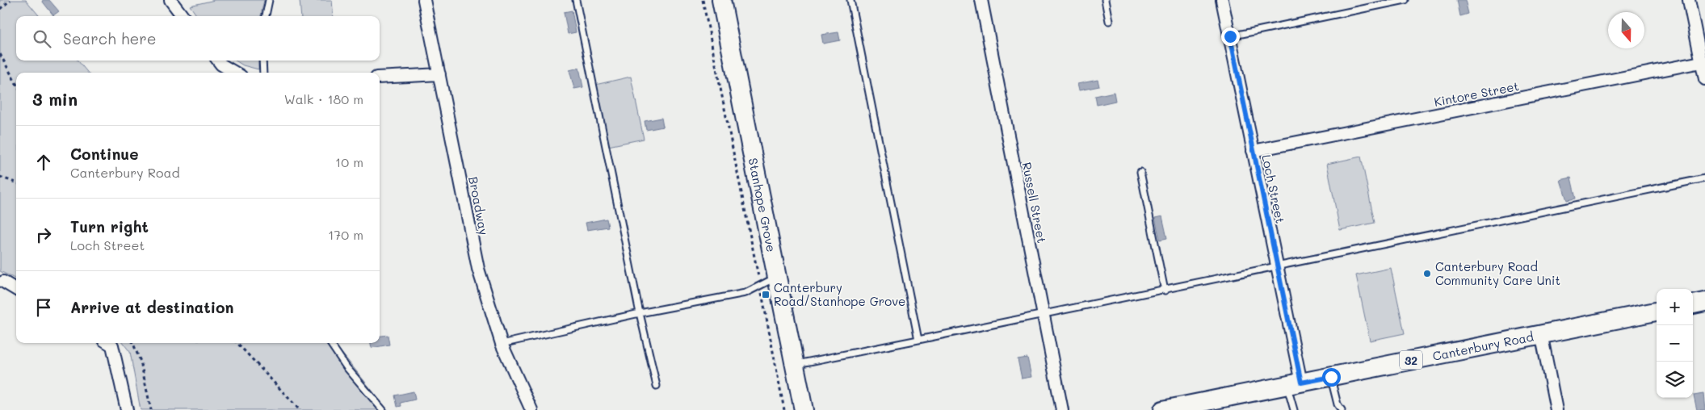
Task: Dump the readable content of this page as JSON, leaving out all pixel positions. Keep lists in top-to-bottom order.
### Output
{
  "streets": {
    "main road": ["Stanhope Grove", "Canterbury Road", "32"],
    "street": [
      "Kintore Street",
      "Loch Street",
      "Russell Street",
      "Broadway"
    ]
  },
  "crossings": [
    ["Kintore Street", "Loch Street"],
    ["Loch Street", "Canterbury Road"]
  ],
  "places": {
    "other": ["Canterbury Road Community Care Unit"],
    "transit": ["Canterbury Road/Stanhope Grove"]
  },
  "north": "bottom",
  "page": {
    "search": "Search here",
    "heading": ["3 min", "Walk · 180 m"],
    "list": [
      ["Continue", "Canterbury Road", "10 m"],
      ["Turn right", "Loch Street", "170 m"],
      "Arrive at destination"
    ],
    "map_buttons": ["+", "−"]
  }
}
